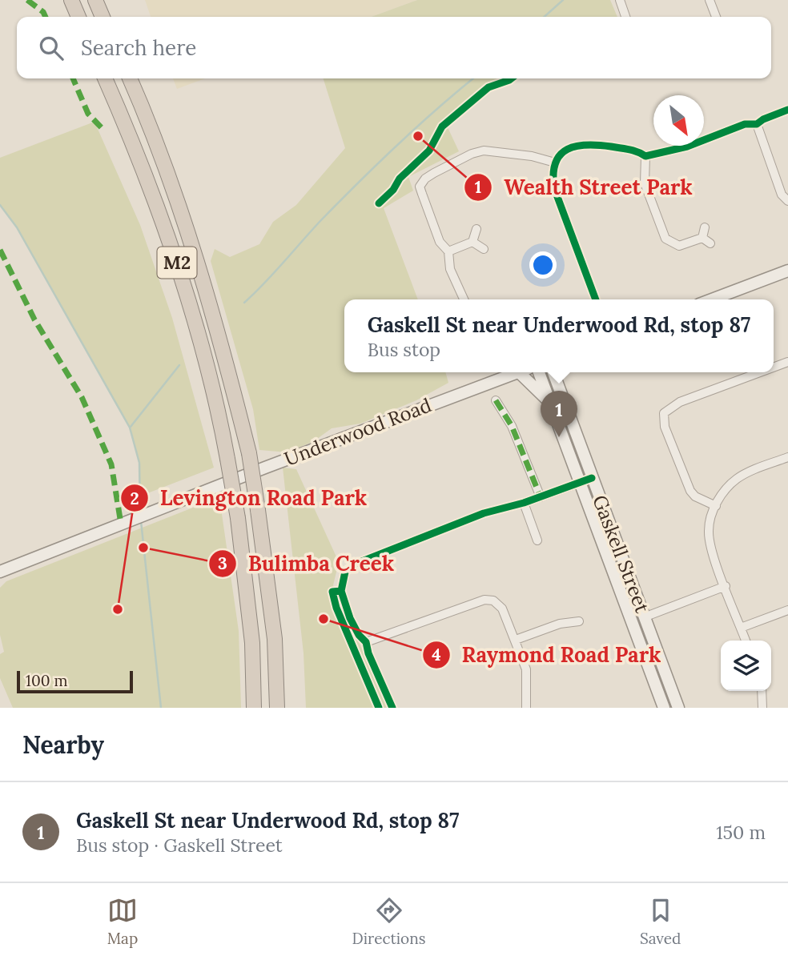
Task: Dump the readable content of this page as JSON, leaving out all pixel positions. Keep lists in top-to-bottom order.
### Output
{
  "streets": {
    "highway": ["M2"],
    "main road": ["Underwood Road", "Gaskell Street"]
  },
  "places": [
    "Wealth Street Park",
    "Bulimba Creek",
    "Levington Road Park",
    "Raymond Road Park"
  ],
  "scale_bar": "100 m",
  "north": "bottom right",
  "page": {
    "search": "Search here",
    "popup": ["Gaskell St near Underwood Rd, stop 87", "Bus stop"],
    "pins": "1",
    "scale": "100 m",
    "heading": "Nearby",
    "list": [
      {
        "mark": "1",
        "name": "Gaskell St near Underwood Rd, stop 87",
        "note": "Bus stop · Gaskell Street",
        "value": "150 m"
      }
    ],
    "nav": ["Map", "Directions", "Saved"]
  }
}
